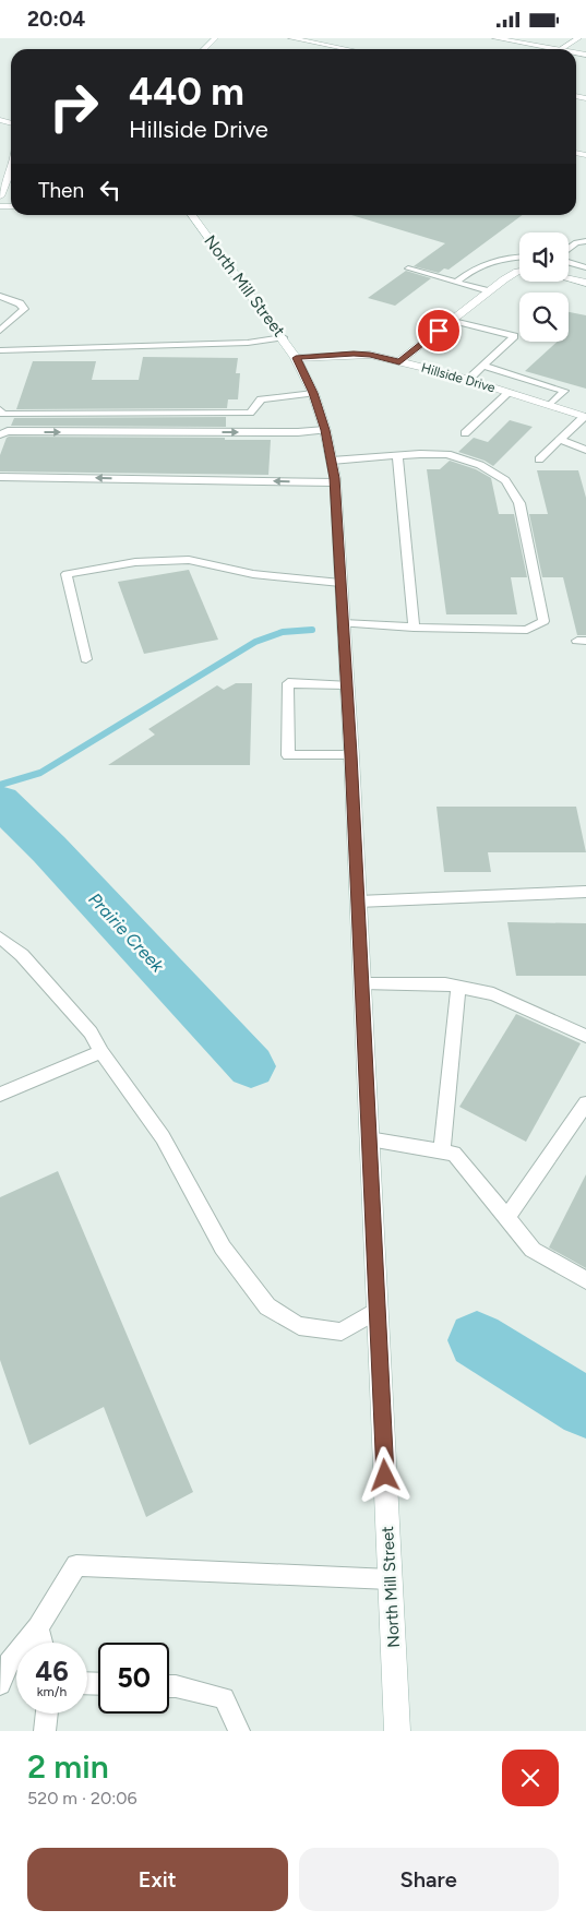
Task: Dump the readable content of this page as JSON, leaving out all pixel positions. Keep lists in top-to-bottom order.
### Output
{
  "streets": {
    "main road": ["North Mill Street", "Hillside Drive"]
  },
  "crossings": [
    ["North Mill Street", "Hillside Drive"]
  ],
  "water": ["Prairie Creek"],
  "page": {
    "status": "20:04",
    "turn": ["440 m", "Hillside Drive"],
    "then": "Then",
    "speed": "46 km/h",
    "limit": "50",
    "heading": ["2 min", "520 m · 20:06"],
    "buttons": ["Exit", "Share"]
  }
}
